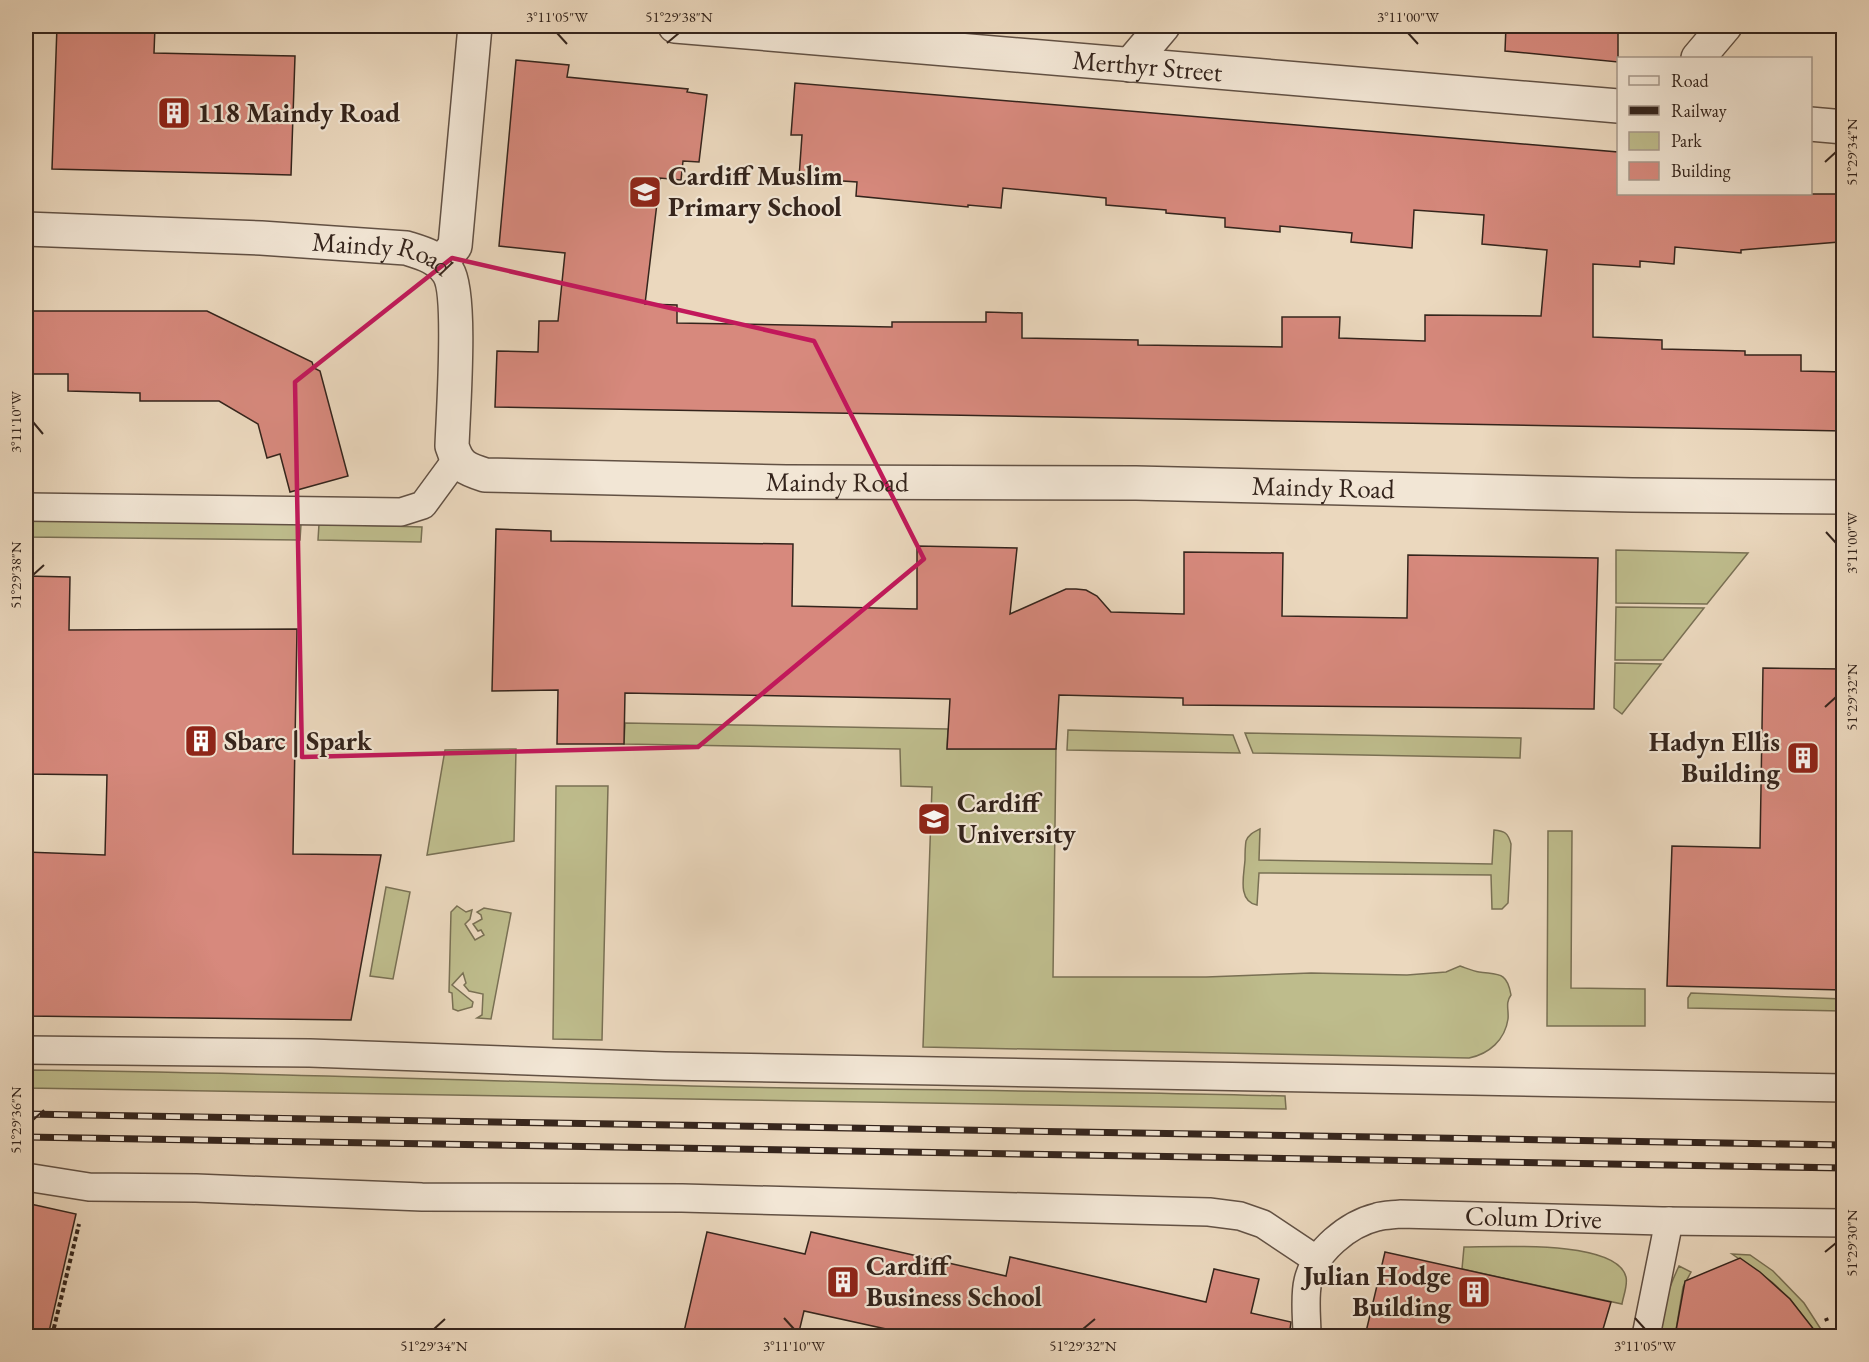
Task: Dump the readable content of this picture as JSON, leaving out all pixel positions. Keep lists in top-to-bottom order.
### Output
{
  "streets": {
    "street": ["Merthyr Street", "Maindy Road"],
    "lane": ["Colum Drive"]
  },
  "places": {
    "building": [
      "118 Maindy Road",
      "Sbarc | Spark",
      "Hadyn Ellis Building",
      "Cardiff Business School",
      "Julian Hodge Building"
    ],
    "school or university": ["Cardiff Muslim Primary School", "Cardiff University"]
  },
  "legend": [
    "Road",
    "Railway",
    "Park",
    "Building"
  ],
  "coordinates": [
    "3°11'05\"W",
    "51°29'38\"N",
    "3°11'00\"W",
    "51°29'34\"N",
    "3°11'10\"W",
    "51°29'32\"N",
    "51°29'36\"N",
    "51°29'30\"N"
  ]
}
